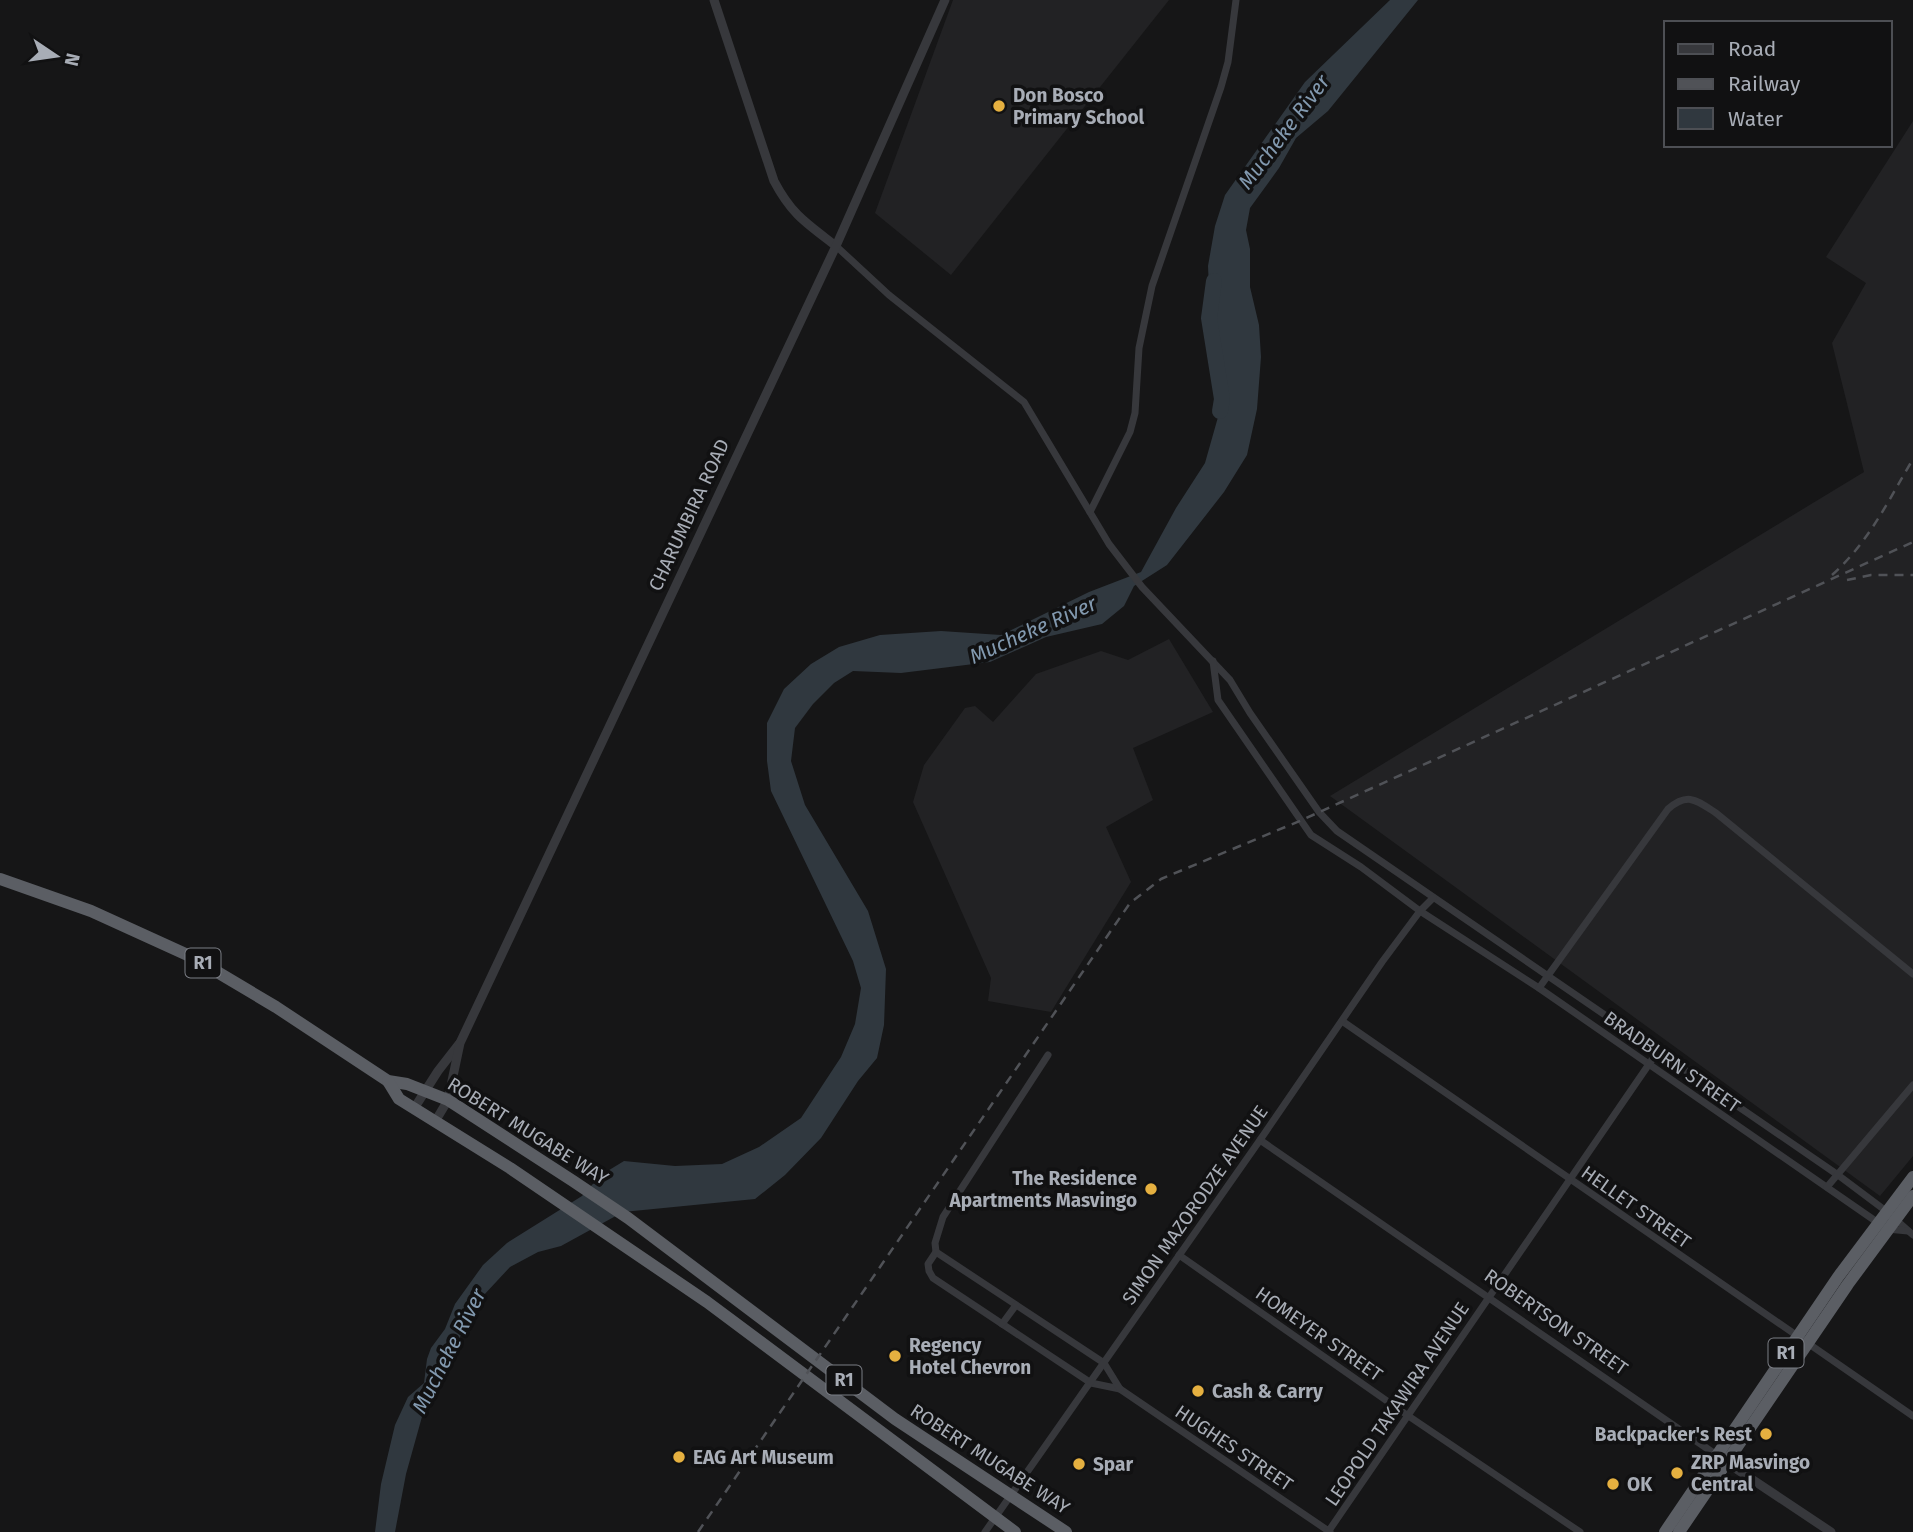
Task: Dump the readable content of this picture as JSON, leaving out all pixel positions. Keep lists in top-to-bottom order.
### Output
{
  "streets": {
    "highway": ["R1", "ROBERT MUGABE WAY"],
    "street": [
      "CHARUMBIRA ROAD",
      "BRADBURN STREET",
      "SIMON MAZORODZE AVENUE",
      "HELLET STREET",
      "ROBERTSON STREET",
      "HOMEYER STREET",
      "LEOPOLD TAKAWIRA AVENUE",
      "HUGHES STREET"
    ]
  },
  "crossings": [
    ["CHARUMBIRA ROAD", "BRADBURN STREET"],
    ["CHARUMBIRA ROAD", "ROBERT MUGABE WAY"],
    ["R1", "BRADBURN STREET"],
    ["R1", "ROBERT MUGABE WAY"],
    ["R1", "HELLET STREET"],
    ["R1", "ROBERTSON STREET"],
    ["BRADBURN STREET", "SIMON MAZORODZE AVENUE"],
    ["BRADBURN STREET", "LEOPOLD TAKAWIRA AVENUE"],
    ["ROBERT MUGABE WAY", "SIMON MAZORODZE AVENUE"],
    ["SIMON MAZORODZE AVENUE", "HELLET STREET"],
    ["SIMON MAZORODZE AVENUE", "ROBERTSON STREET"],
    ["SIMON MAZORODZE AVENUE", "HOMEYER STREET"],
    ["HELLET STREET", "LEOPOLD TAKAWIRA AVENUE"],
    ["ROBERTSON STREET", "LEOPOLD TAKAWIRA AVENUE"],
    ["HOMEYER STREET", "LEOPOLD TAKAWIRA AVENUE"],
    ["LEOPOLD TAKAWIRA AVENUE", "HUGHES STREET"]
  ],
  "water": ["Mucheke River"],
  "places": [
    "Don Bosco Primary School",
    "The Residence Apartments Masvingo",
    "Regency Hotel Chevron",
    "Cash & Carry",
    "Backpacker's Rest",
    "EAG Art Museum",
    "Spar",
    "ZRP Masvingo Central",
    "OK"
  ],
  "legend": ["Road", "Railway", "Water"],
  "north": "right"
}
